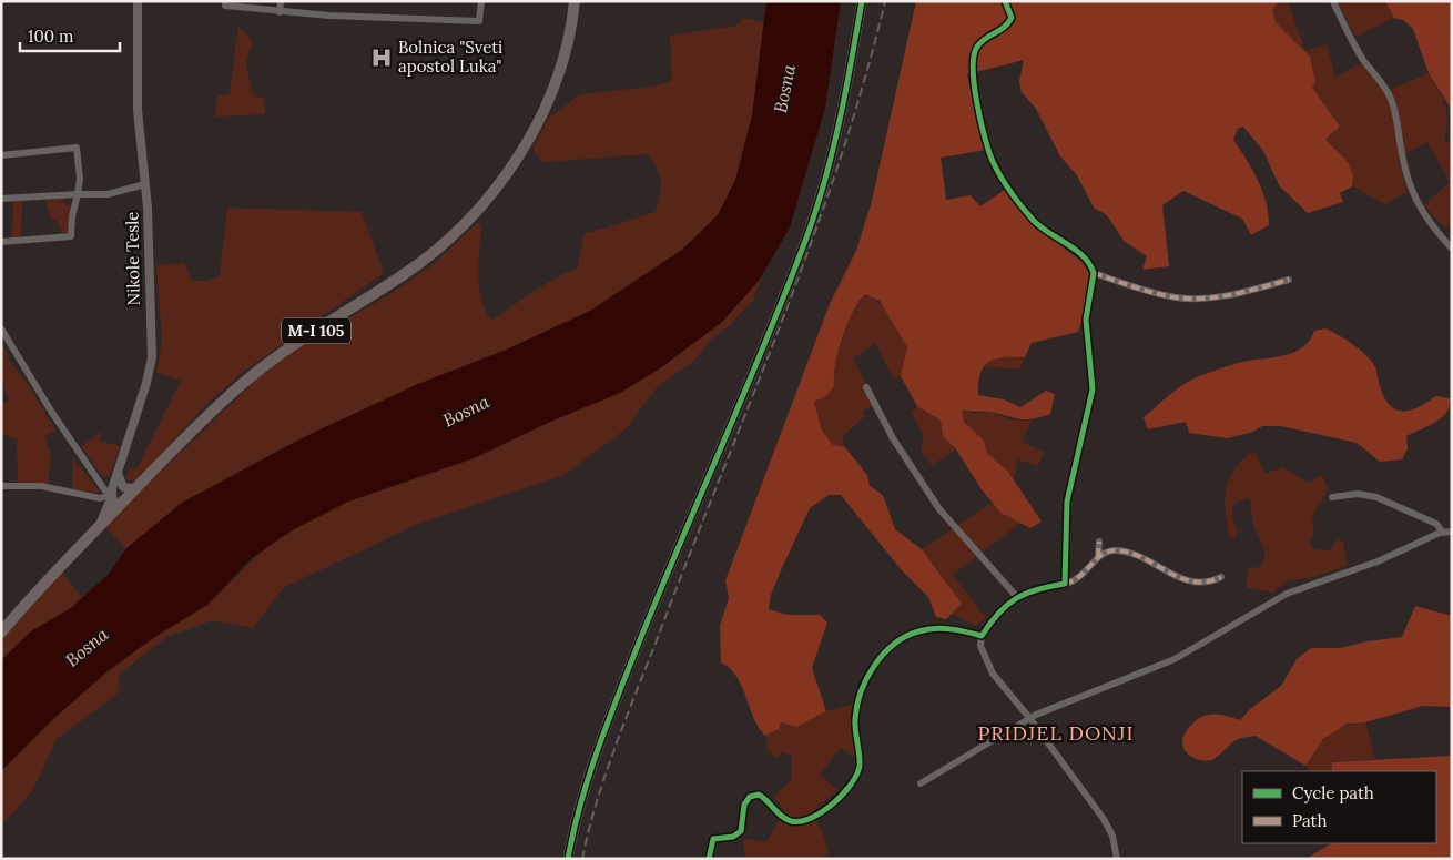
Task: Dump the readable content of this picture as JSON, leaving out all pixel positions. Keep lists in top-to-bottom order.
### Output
{
  "streets": {
    "main road": ["M-I 105"],
    "street": ["Nikole Tesle"]
  },
  "crossings": [
    ["Nikole Tesle", "M-I 105"]
  ],
  "districts": ["PRIDJEL DONJI"],
  "water": ["Bosna"],
  "places": {
    "hospital": ["Bolnica \"Sveti apostol Luka\""]
  },
  "legend": ["Cycle path", "Path"],
  "scale_bar": "100 m"
}
